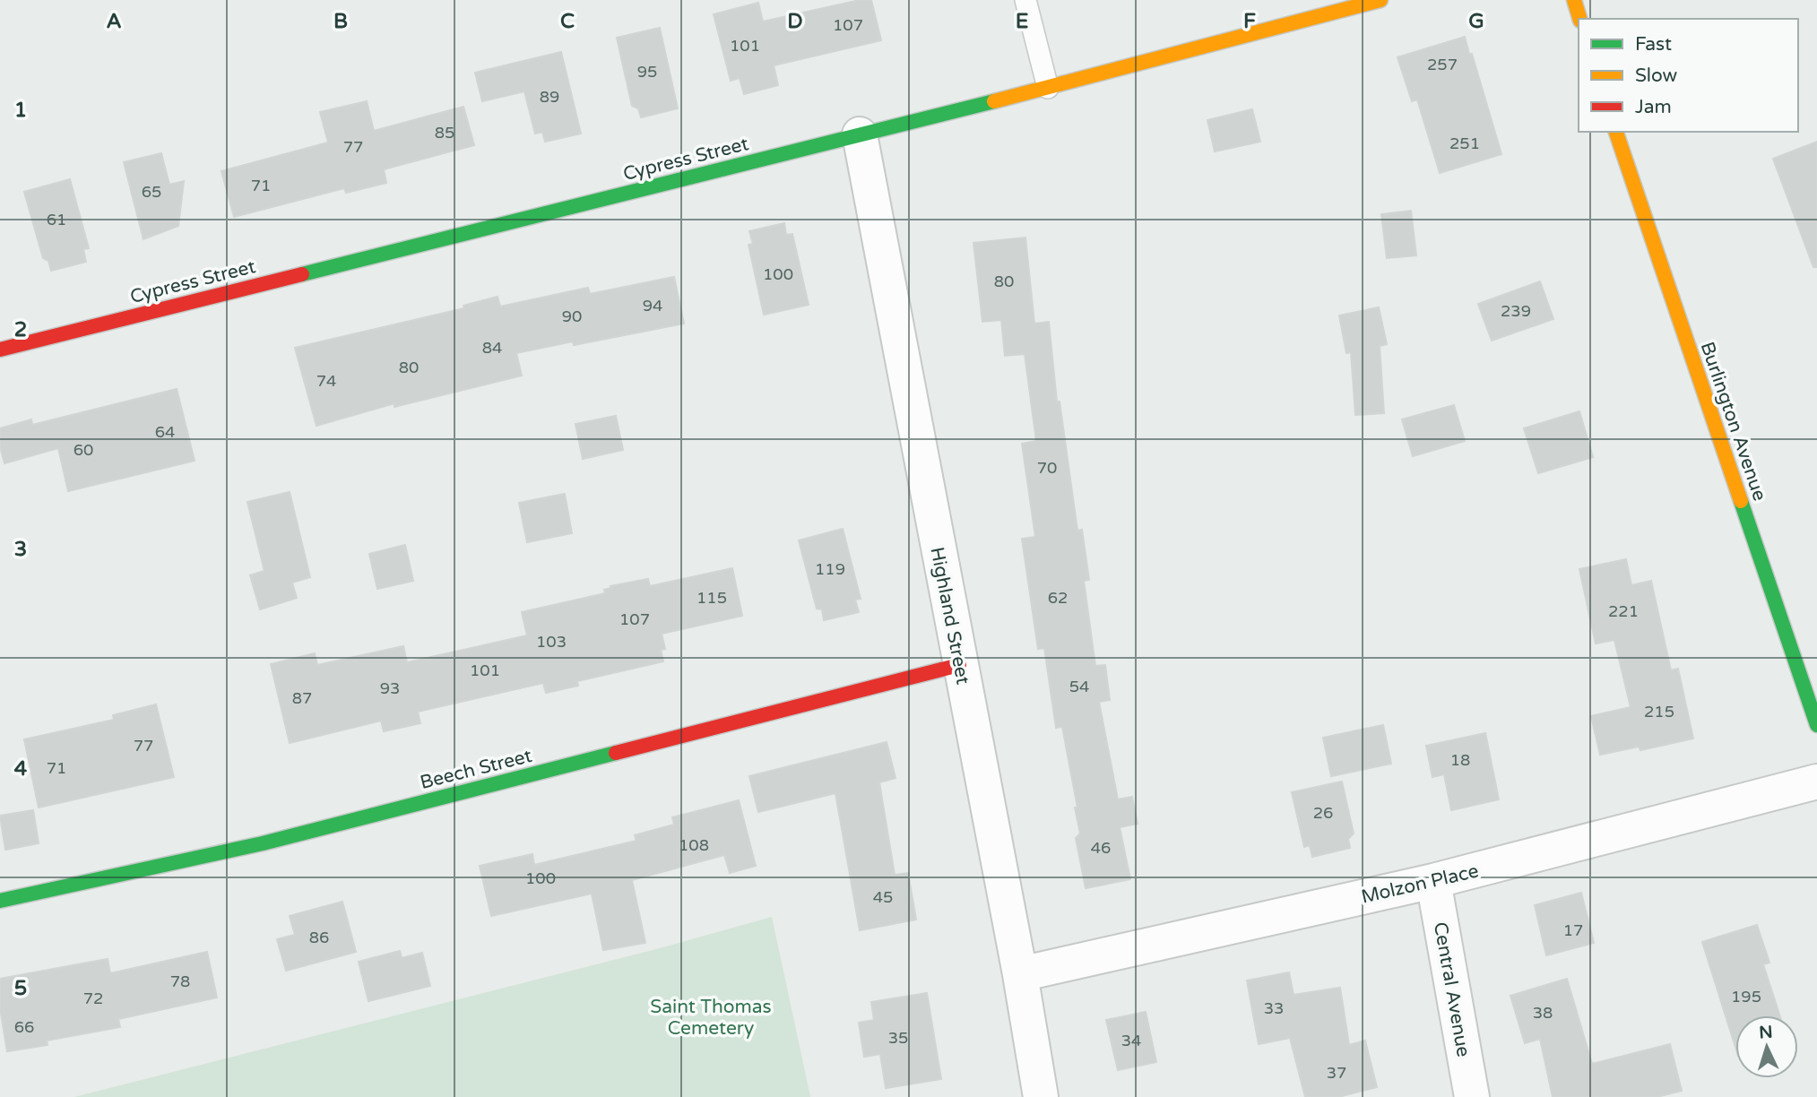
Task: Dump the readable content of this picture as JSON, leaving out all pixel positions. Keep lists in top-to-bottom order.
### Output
{
  "streets": {
    "street": [
      "Cypress Street",
      "Burlington Avenue",
      "Highland Street",
      "Beech Street",
      "Molzon Place",
      "Central Avenue"
    ]
  },
  "crossings": [
    ["Cypress Street", "Highland Street"],
    ["Highland Street", "Beech Street"],
    ["Highland Street", "Molzon Place"],
    ["Molzon Place", "Central Avenue"]
  ],
  "parks": ["Saint Thomas Cemetery"],
  "house_numbers": [
    "107",
    "101",
    "257",
    "95",
    "89",
    "85",
    "251",
    "77",
    "71",
    "65",
    "61",
    "100",
    "80",
    "94",
    "239",
    "90",
    "84",
    "80",
    "74",
    "64",
    "60",
    "70",
    "119",
    "115",
    "62",
    "221",
    "107",
    "103",
    "101",
    "54",
    "93",
    "87",
    "215",
    "77",
    "18",
    "71",
    "26",
    "108",
    "46",
    "100",
    "45",
    "17",
    "86",
    "78",
    "195",
    "72",
    "33",
    "38",
    "66",
    "35",
    "34",
    "37"
  ],
  "legend": ["Fast", "Slow", "Jam"],
  "north": "top",
  "grid": {
    "columns": [
      "A",
      "B",
      "C",
      "D",
      "E",
      "F",
      "G"
    ],
    "rows": [
      "1",
      "2",
      "3",
      "4",
      "5"
    ]
  }
}
